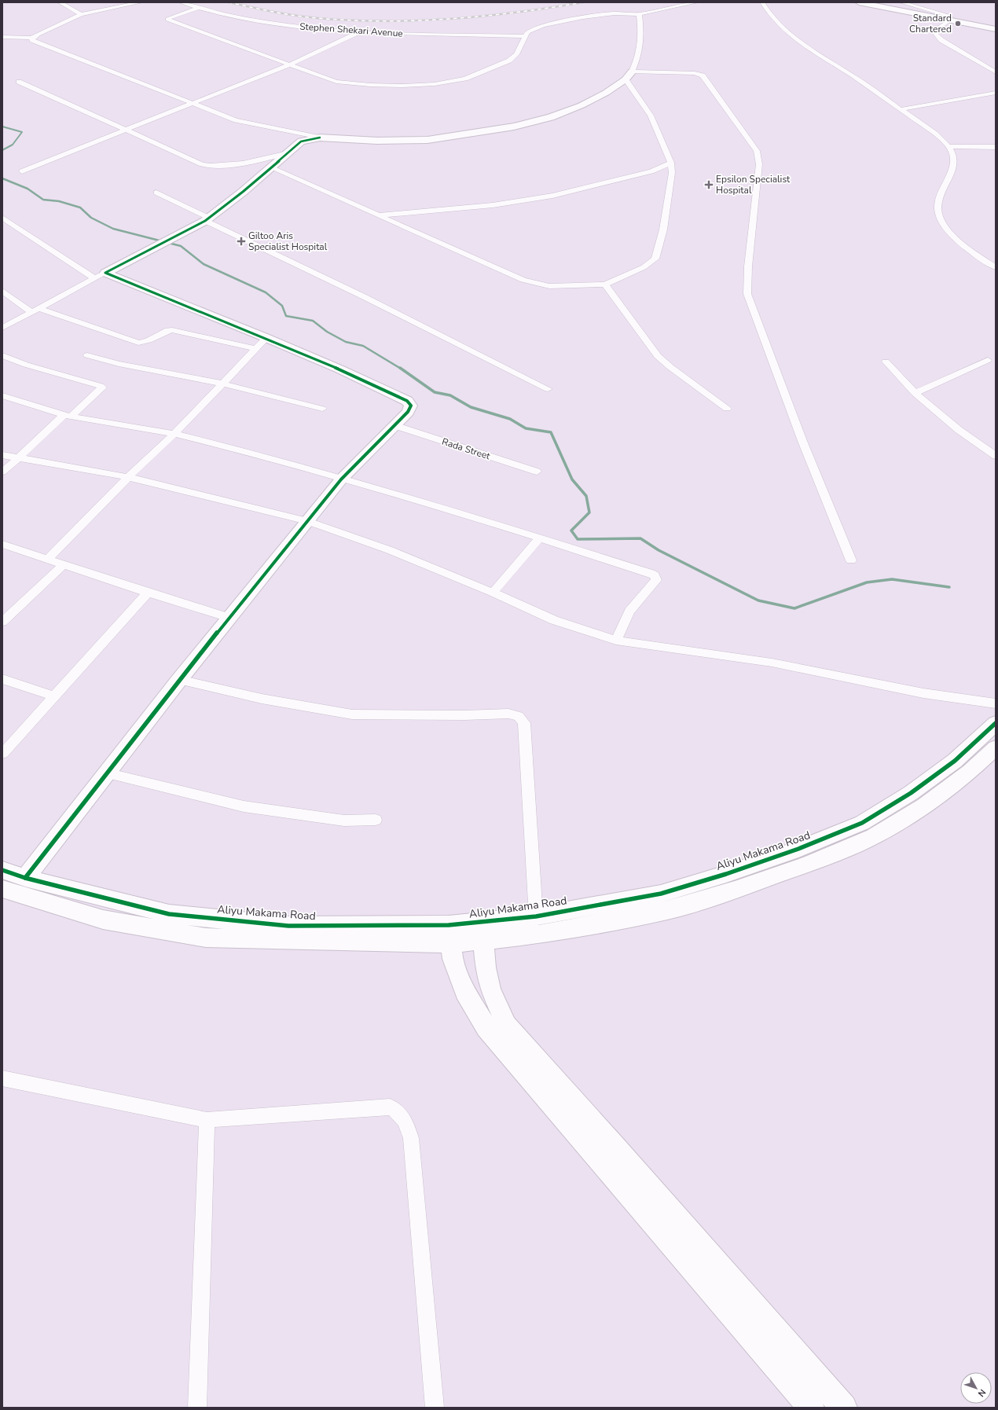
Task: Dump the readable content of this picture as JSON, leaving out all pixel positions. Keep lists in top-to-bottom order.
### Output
{
  "streets": {
    "street": ["Stephen Shekari Avenue", "Rada Street", "Aliyu Makama Road"]
  },
  "places": {
    "other": ["Standard Chartered"],
    "health": ["Epsilon Specialist Hospital", "Giltoo Aris Specialist Hospital"]
  },
  "north": "bottom right"
}
